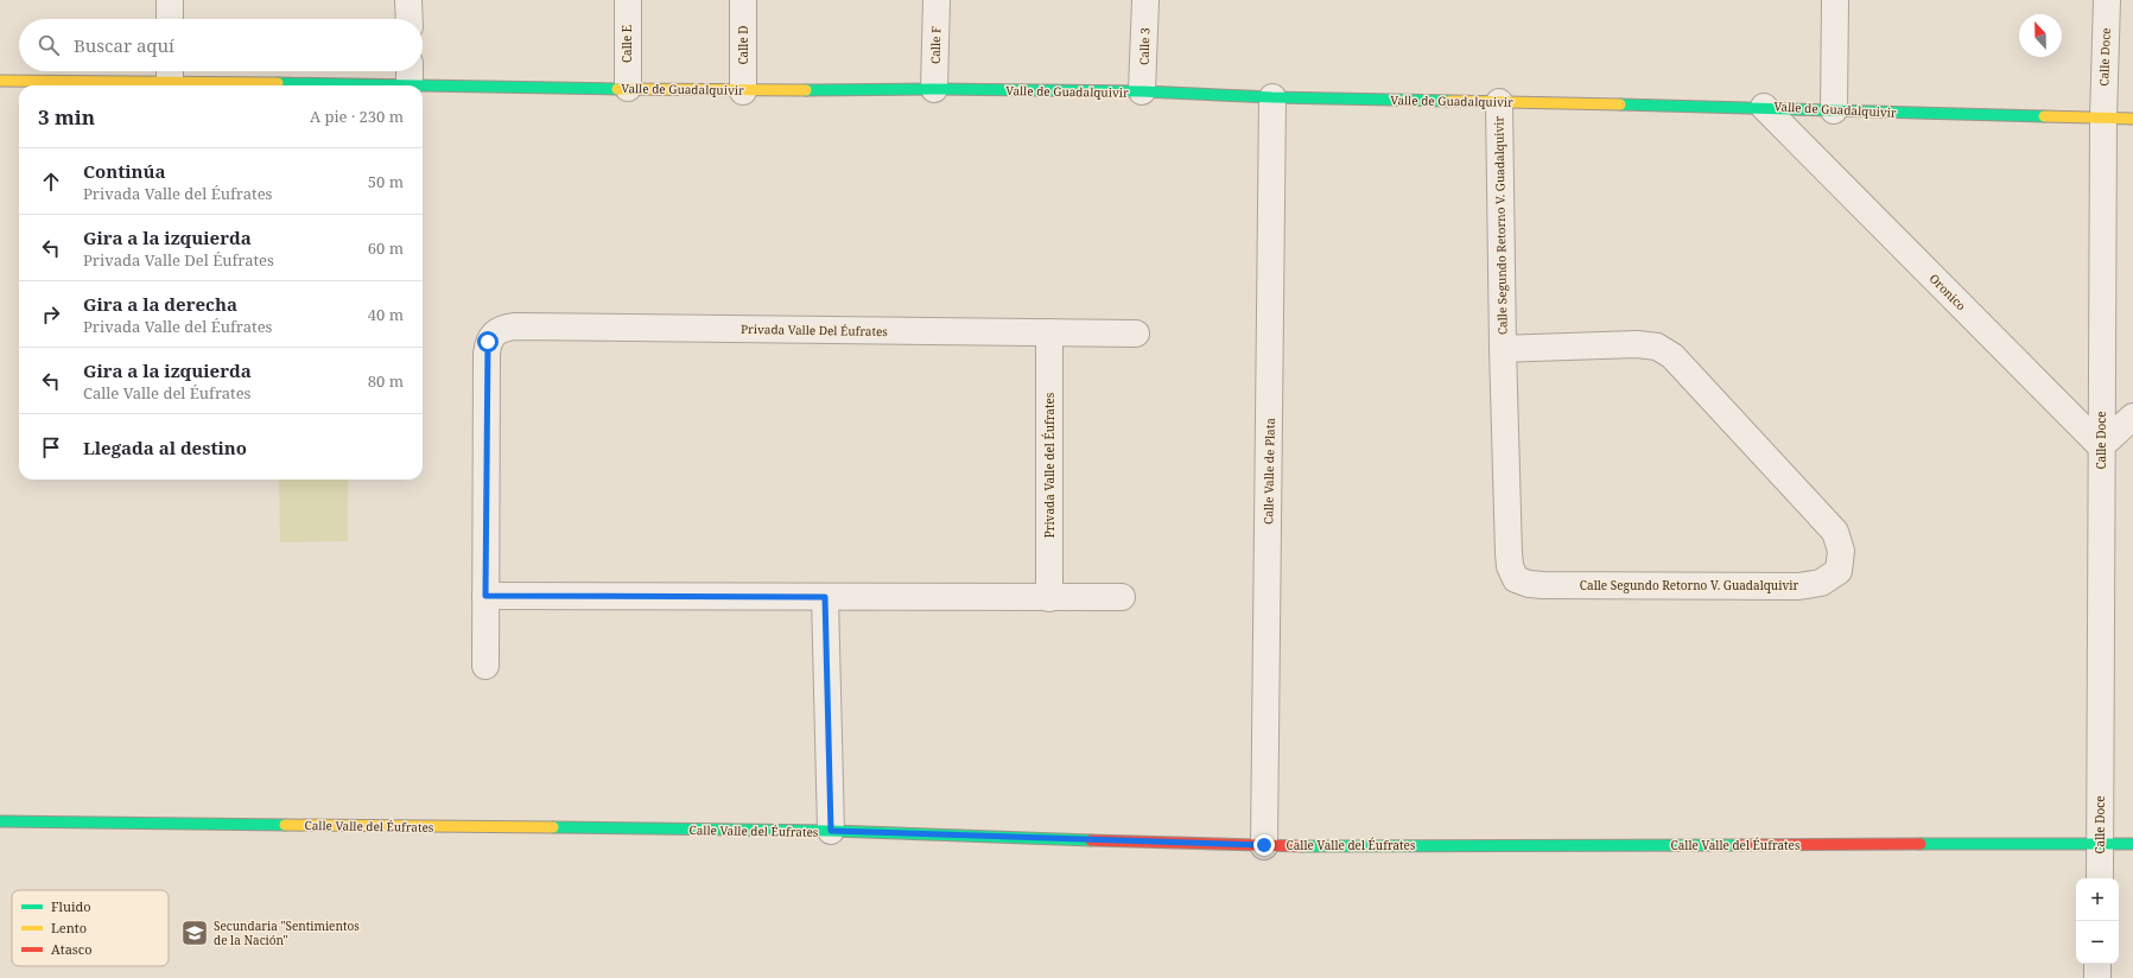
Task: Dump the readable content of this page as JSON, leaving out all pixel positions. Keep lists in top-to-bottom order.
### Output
{
  "streets": {
    "street": [
      "Calle E",
      "Calle D",
      "Calle F",
      "Calle 3",
      "Calle Doce",
      "Valle de Guadalquivir",
      "Calle Segundo Retorno V. Guadalquivir",
      "Oronico",
      "Privada Valle Del Éufrates",
      "Privada Valle del Éufrates",
      "Calle Valle de Plata",
      "Calle Valle del Éufrates"
    ]
  },
  "crossings": [
    ["Calle E", "Valle de Guadalquivir"],
    ["Calle D", "Valle de Guadalquivir"],
    ["Calle F", "Valle de Guadalquivir"],
    ["Calle 3", "Valle de Guadalquivir"],
    ["Calle Doce", "Valle de Guadalquivir"],
    ["Calle Doce", "Oronico"],
    ["Calle Doce", "Calle Valle del Éufrates"],
    ["Valle de Guadalquivir", "Calle Segundo Retorno V. Guadalquivir"],
    ["Valle de Guadalquivir", "Oronico"],
    ["Valle de Guadalquivir", "Calle Valle de Plata"],
    ["Privada Valle Del Éufrates", "Privada Valle del Éufrates"],
    ["Calle Valle de Plata", "Calle Valle del Éufrates"]
  ],
  "places": {
    "school or university": ["Secundaria \"Sentimientos de la Nación\""]
  },
  "legend": ["Fluido", "Lento", "Atasco"],
  "north": "top",
  "page": {
    "search": "Buscar aquí",
    "heading": ["3 min", "A pie · 230 m"],
    "list": [
      ["Continúa", "Privada Valle del Éufrates", "50 m"],
      ["Gira a la izquierda", "Privada Valle Del Éufrates", "60 m"],
      ["Gira a la derecha", "Privada Valle del Éufrates", "40 m"],
      ["Gira a la izquierda", "Calle Valle del Éufrates", "80 m"],
      "Llegada al destino"
    ],
    "map_buttons": ["+", "−"]
  }
}
